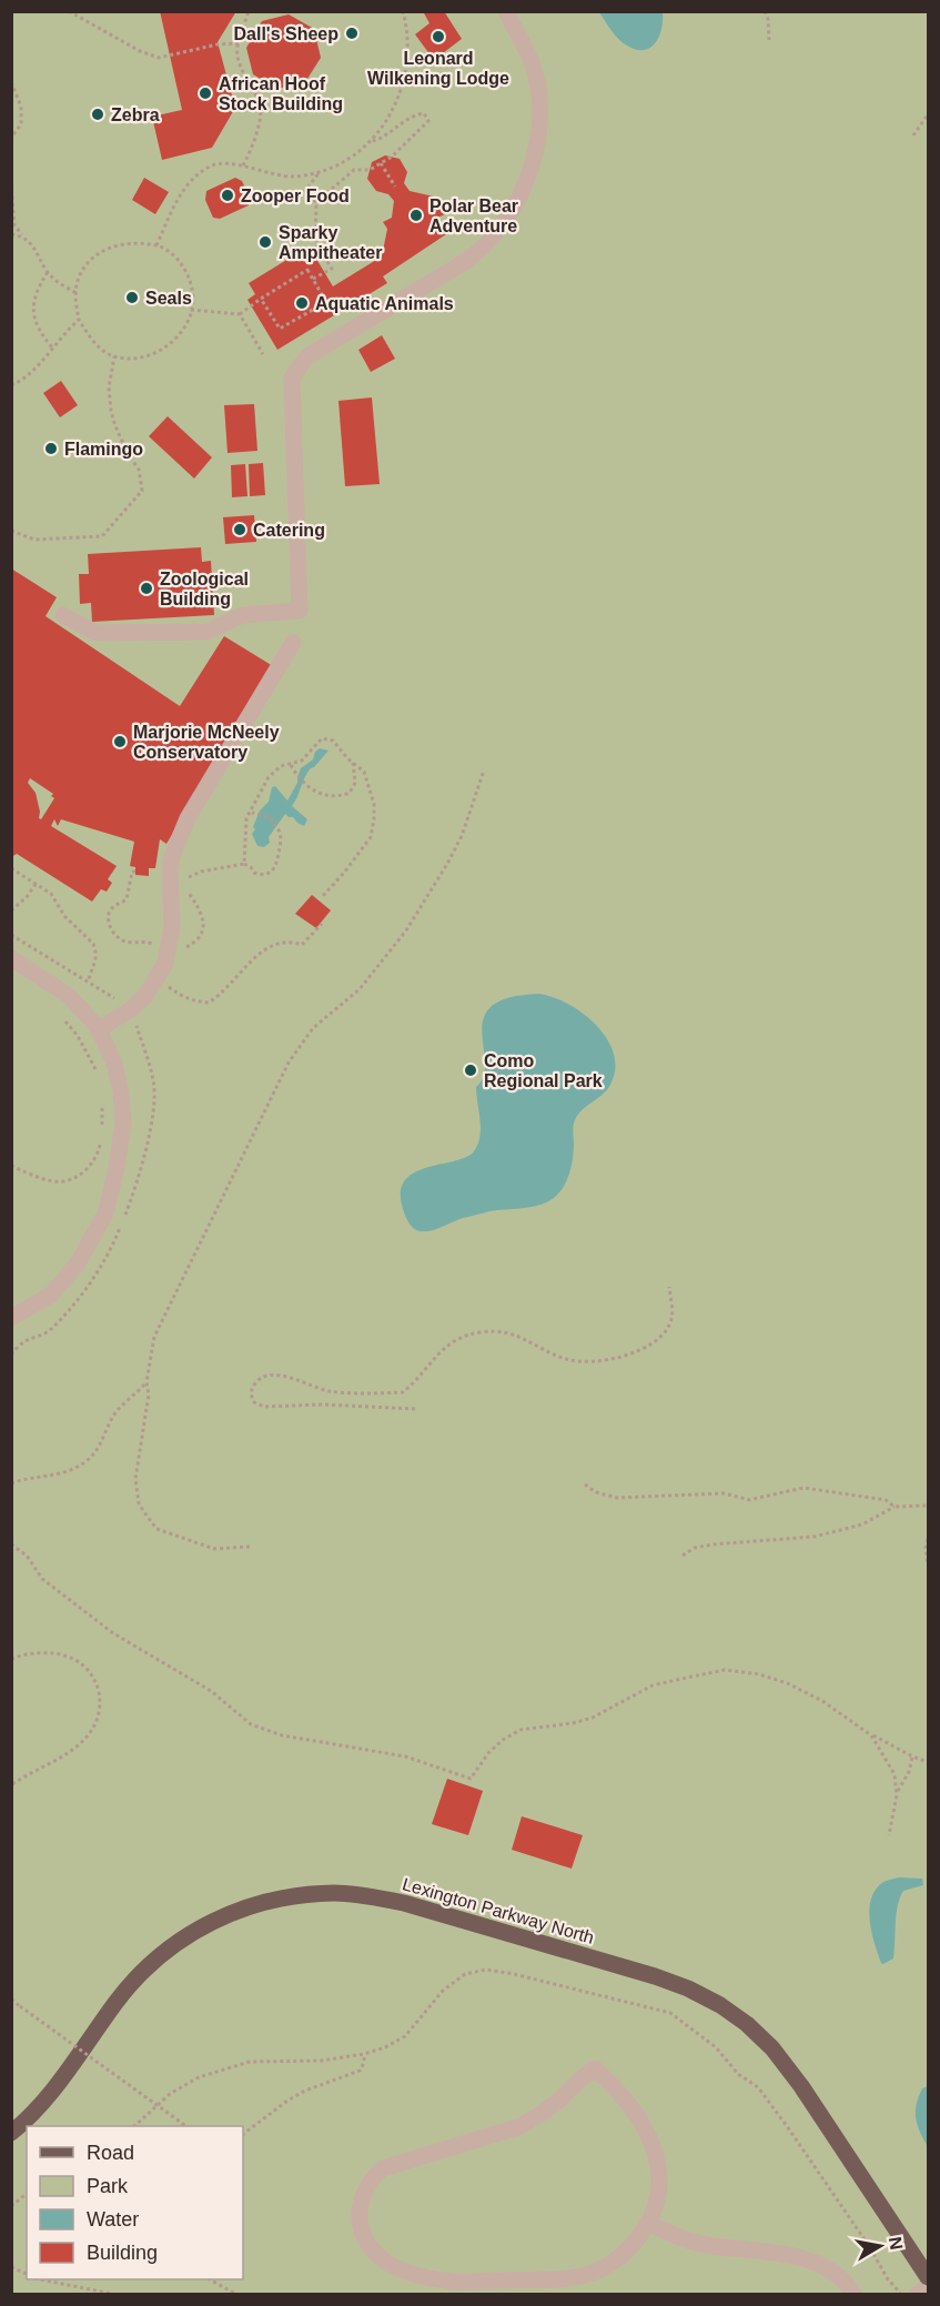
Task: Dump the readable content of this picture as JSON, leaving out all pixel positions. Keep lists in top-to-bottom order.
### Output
{
  "streets": {
    "main road": ["Lexington Parkway North"]
  },
  "places": [
    "Dall's Sheep",
    "Leonard Wilkening Lodge",
    "African Hoof Stock Building",
    "Zebra",
    "Zooper Food",
    "Polar Bear Adventure",
    "Sparky Ampitheater",
    "Seals",
    "Aquatic Animals",
    "Flamingo",
    "Catering",
    "Zoological Building",
    "Marjorie McNeely Conservatory",
    "Como Regional Park"
  ],
  "legend": [
    "Road",
    "Park",
    "Water",
    "Building"
  ],
  "north": "right"
}
